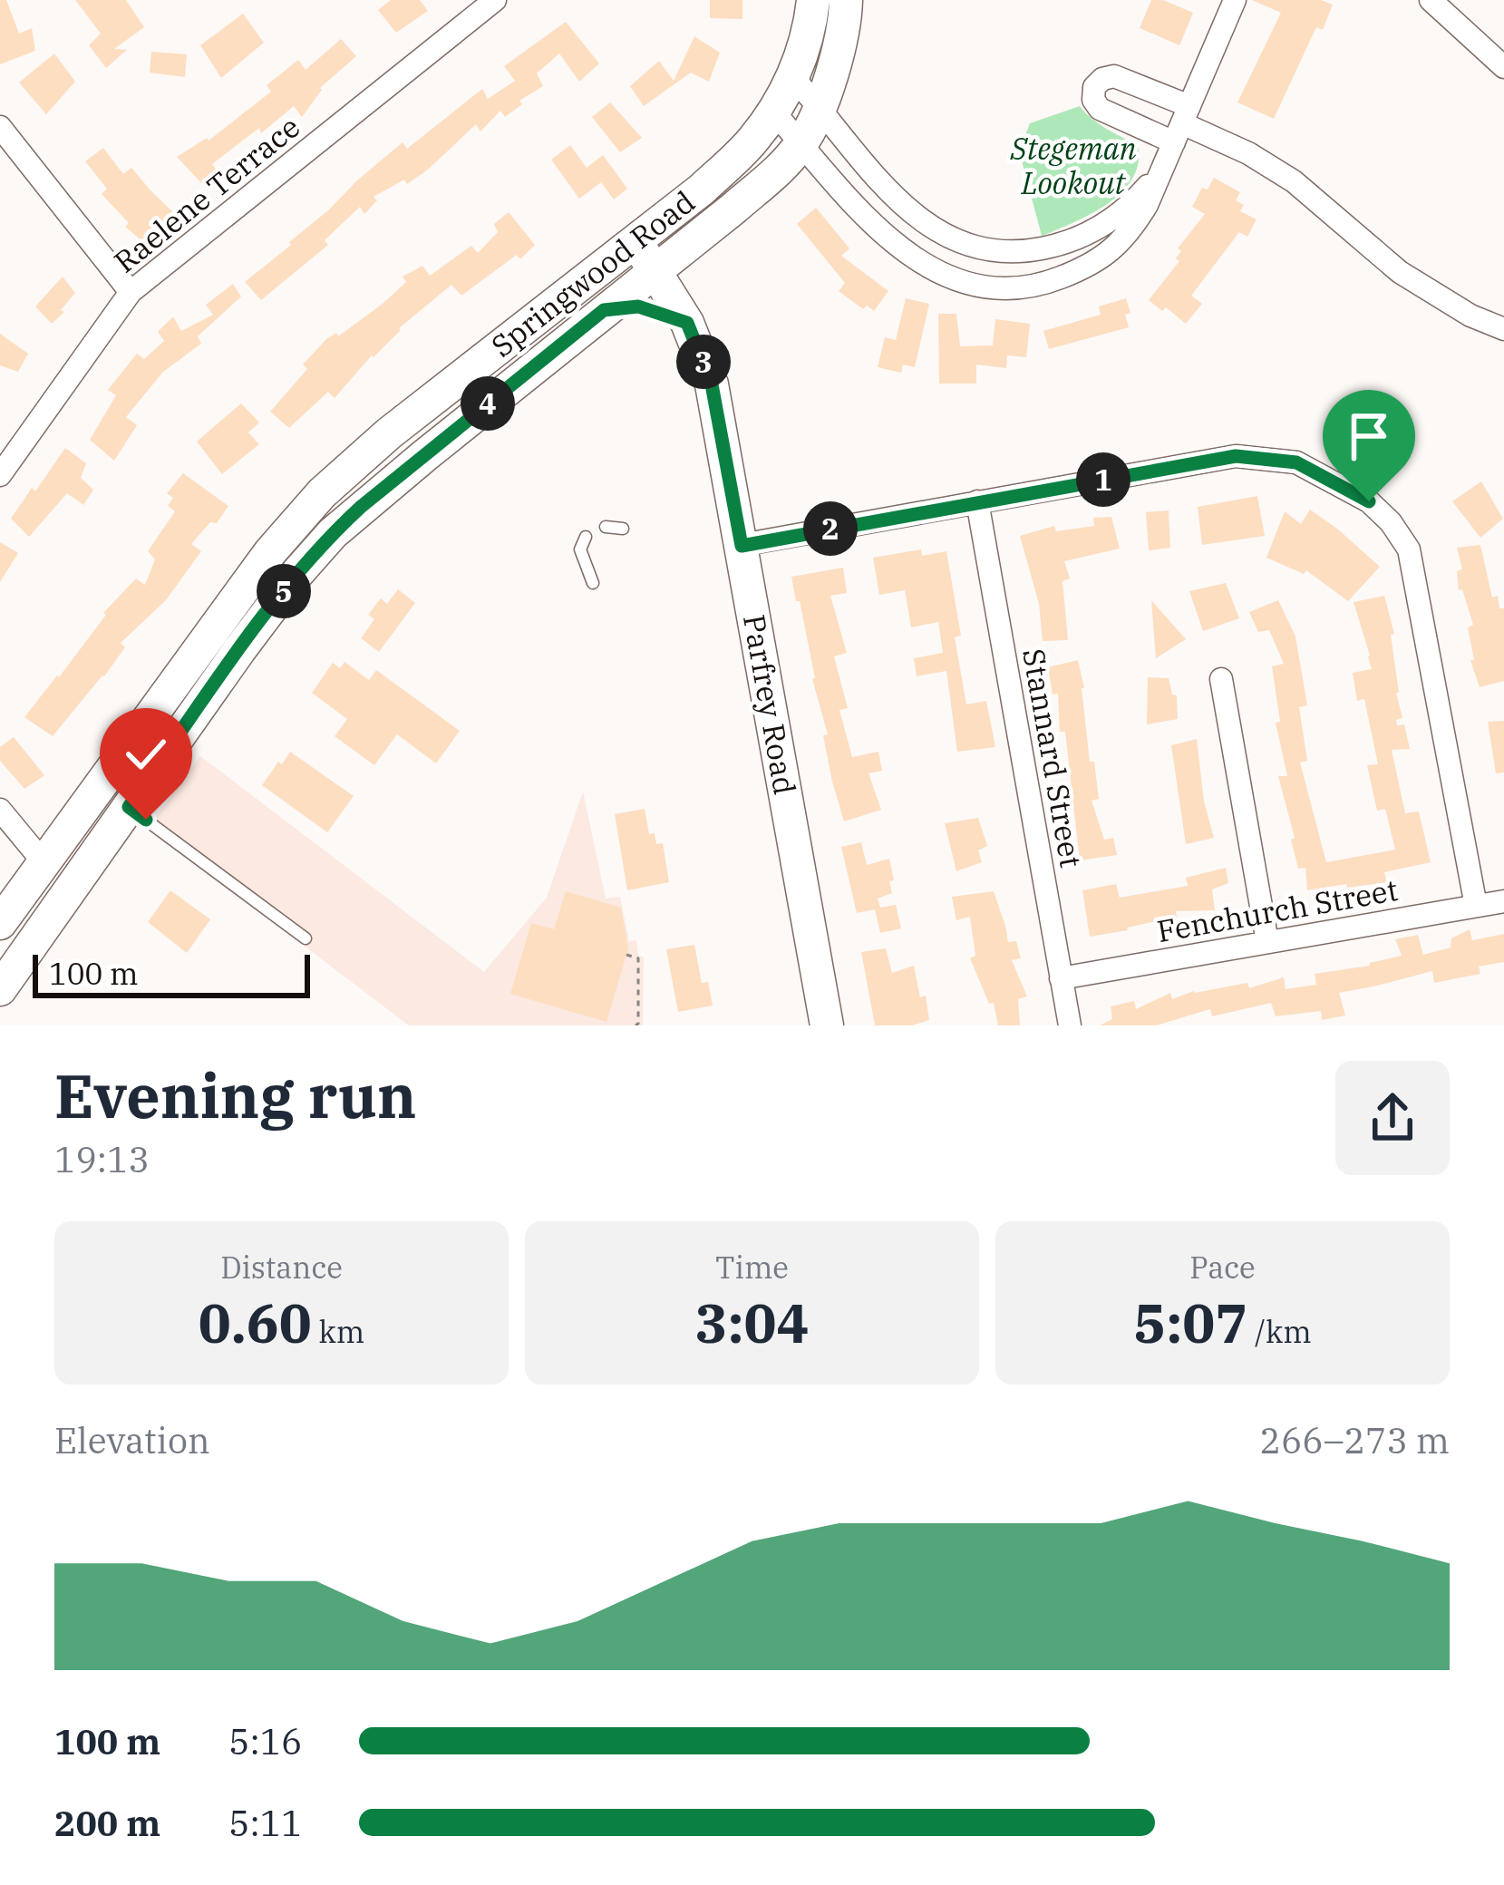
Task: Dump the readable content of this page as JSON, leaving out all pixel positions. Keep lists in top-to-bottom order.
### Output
{
  "streets": {
    "main road": ["Springwood Road", "Parfrey Road"],
    "street": ["Raelene Terrace", "Stannard Street", "Fenchurch Street"]
  },
  "crossings": [
    ["Springwood Road", "Parfrey Road"],
    ["Stannard Street", "Fenchurch Street"]
  ],
  "parks": ["Stegeman Lookout"],
  "scale_bar": "100 m",
  "page": {
    "pins": [
      "3",
      "4",
      "1",
      "2",
      "5"
    ],
    "scale": "100 m",
    "heading": ["Evening run", "19:13"],
    "stats": [
      ["Distance", "0.60 km"],
      ["Time", "3:04"],
      ["Pace", "5:07 /km"]
    ],
    "chart": ["Elevation", "266–273 m"],
    "list": [
      {
        "name": "100 m",
        "note": "5:16"
      },
      {
        "name": "200 m",
        "note": "5:11"
      }
    ]
  }
}
